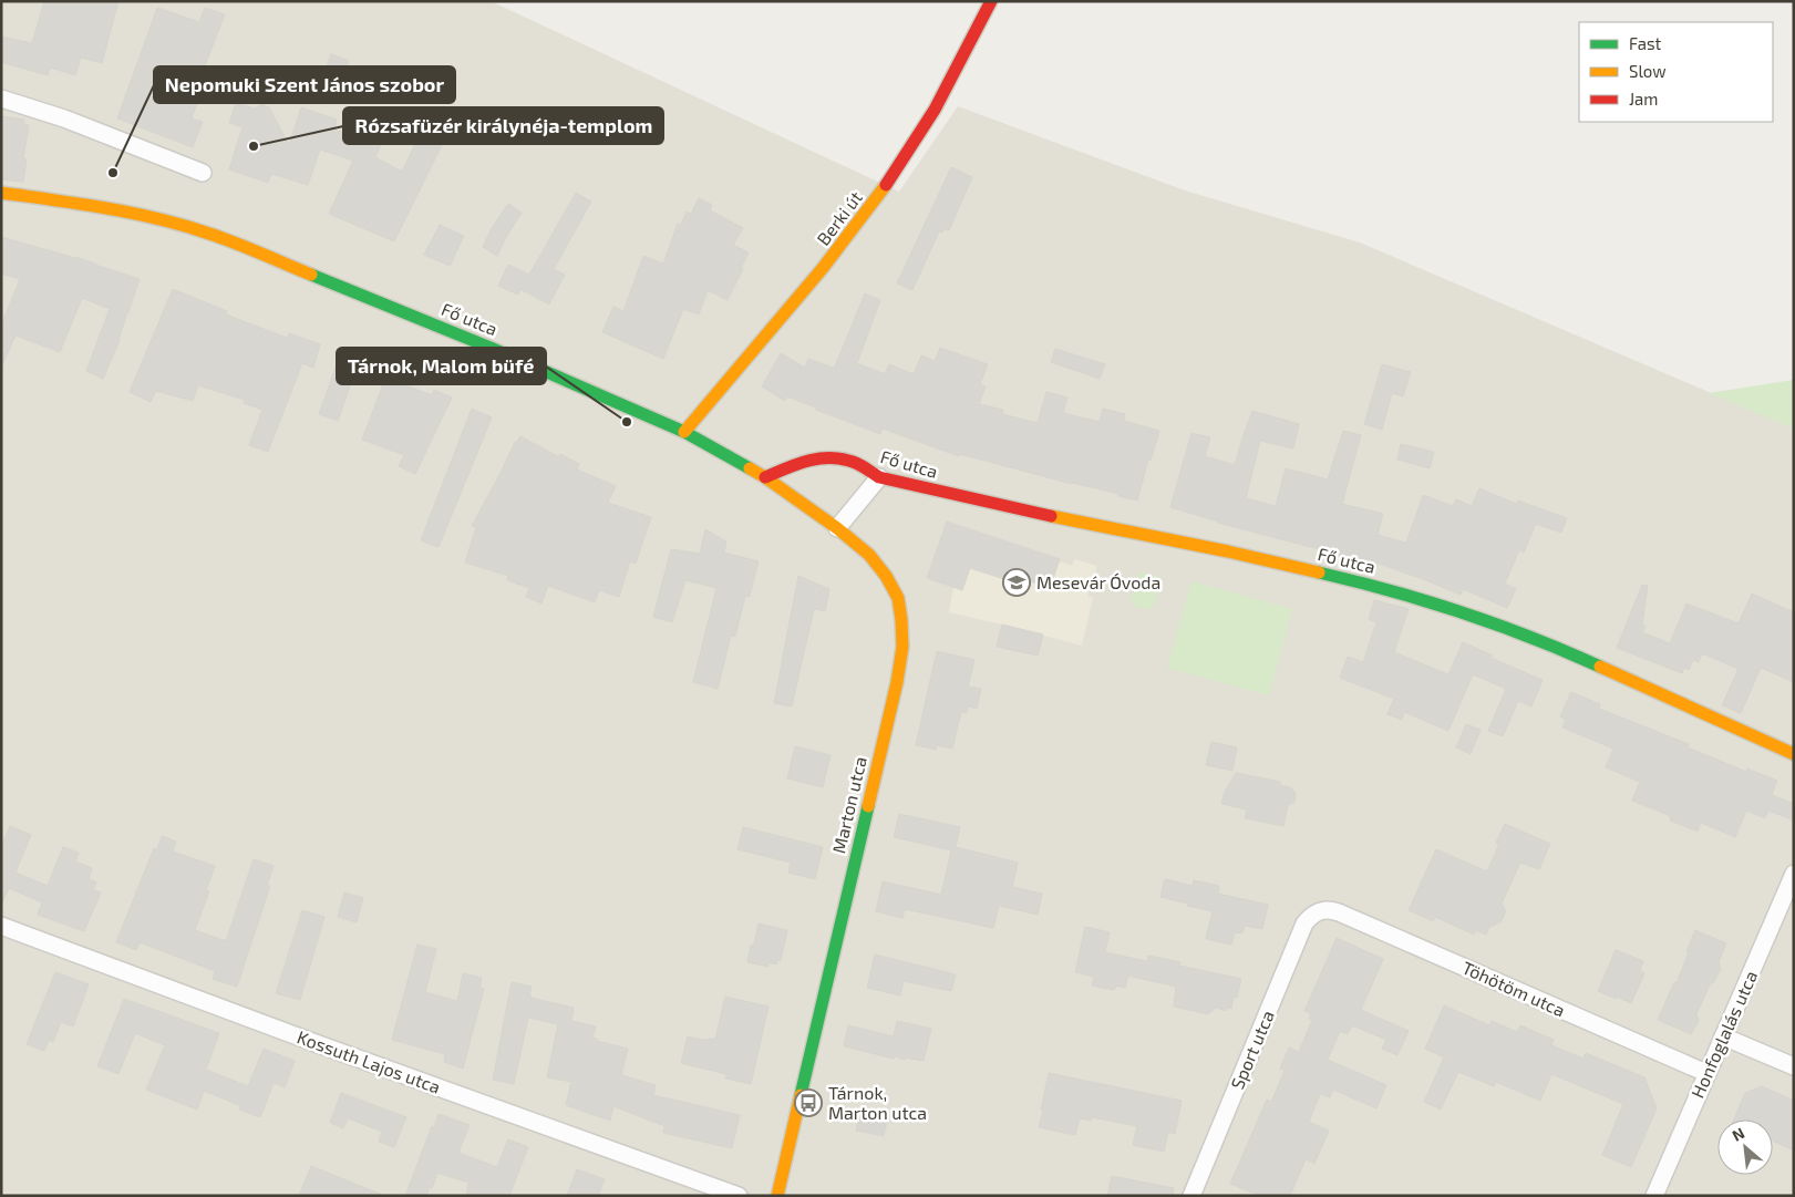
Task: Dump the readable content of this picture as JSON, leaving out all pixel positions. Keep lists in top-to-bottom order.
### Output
{
  "streets": {
    "street": [
      "Berki út",
      "Fő utca",
      "Marton utca",
      "Töhötöm utca",
      "Honfoglalás utca",
      "Sport utca",
      "Kossuth Lajos utca"
    ]
  },
  "crossings": [
    ["Berki út", "Fő utca"],
    ["Fő utca", "Marton utca"],
    ["Töhötöm utca", "Honfoglalás utca"],
    ["Töhötöm utca", "Sport utca"]
  ],
  "places": {
    "other": ["Rózsafüzér királynéja-templom", "Nepomuki Szent János szobor", "Tárnok, Malom büfé"],
    "school or university": ["Mesevár Óvoda"],
    "bus stop": ["Tárnok, Marton utca"]
  },
  "legend": ["Fast", "Slow", "Jam"],
  "north": "top left"
}
